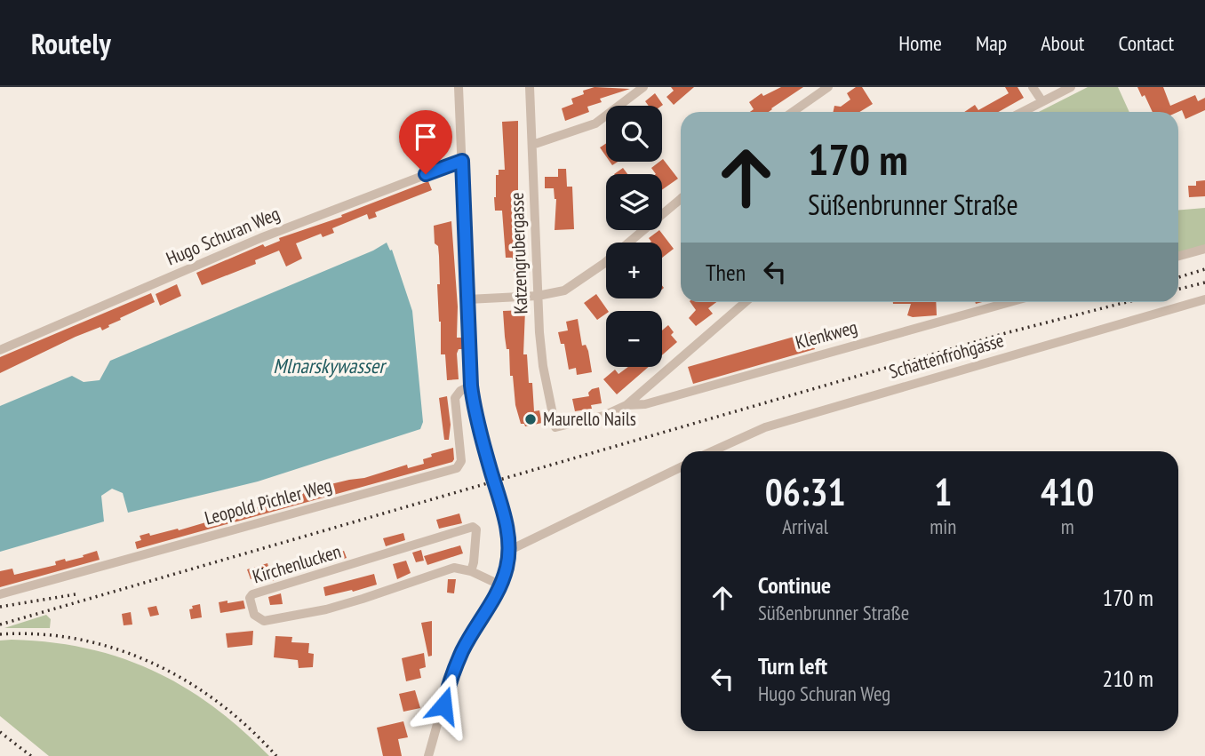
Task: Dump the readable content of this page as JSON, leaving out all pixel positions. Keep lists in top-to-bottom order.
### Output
{
  "streets": {
    "street": [
      "Hugo Schuran Weg",
      "Katzengrubergasse",
      "Klenkweg",
      "Schattenfrohgasse",
      "Leopold Pichler Weg",
      "Kirchenlucken"
    ]
  },
  "crossings": [
    ["Katzengrubergasse", "Klenkweg"]
  ],
  "water": ["Mlnarskywasser"],
  "places": ["Maurello Nails"],
  "page": {
    "header": "Routely",
    "nav": [
      "Home",
      "Map",
      "About",
      "Contact"
    ],
    "map_buttons": ["+", "−"],
    "turn": ["170 m", "Süßenbrunner Straße"],
    "then": "Then",
    "eta": [
      "06:31",
      "Arrival",
      "1",
      "min",
      "410",
      "m"
    ],
    "list": [
      {
        "name": "Continue",
        "note": "Süßenbrunner Straße",
        "value": "170 m"
      },
      {
        "name": "Turn left",
        "note": "Hugo Schuran Weg",
        "value": "210 m"
      }
    ]
  }
}
